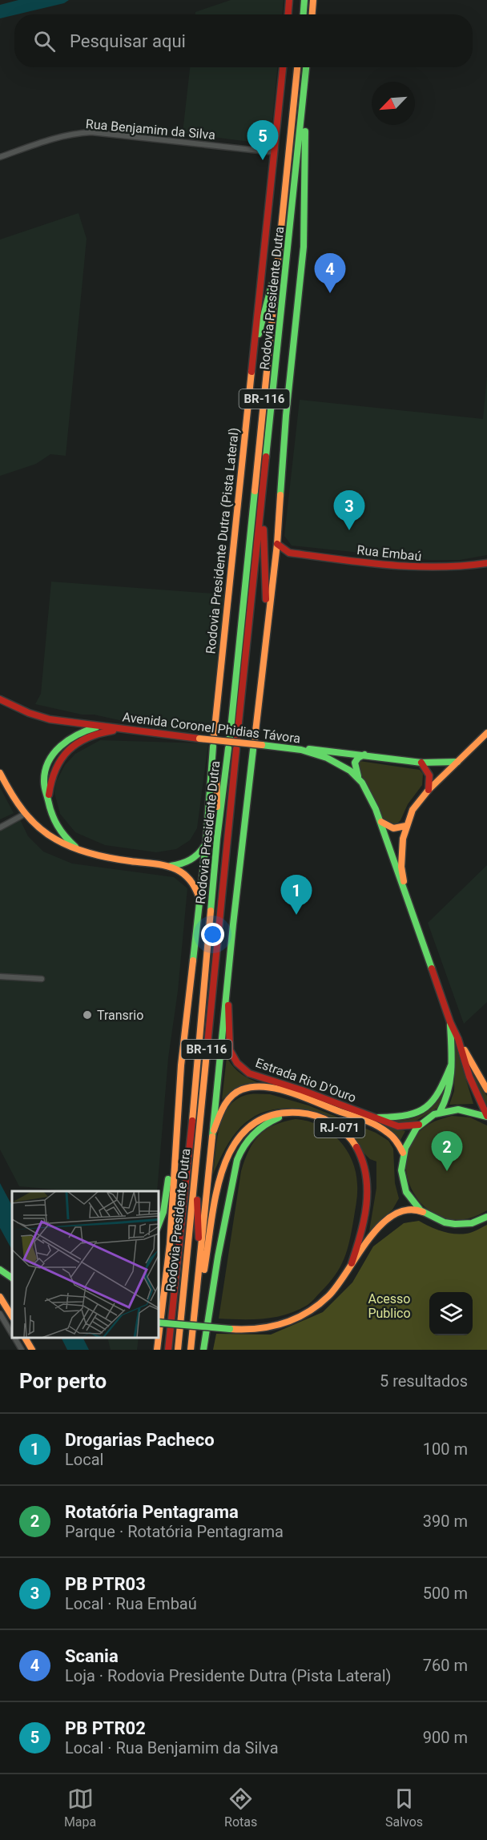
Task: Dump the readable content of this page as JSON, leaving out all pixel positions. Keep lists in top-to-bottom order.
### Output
{
  "streets": {
    "main road": [
      "Rodovia Presidente Dutra",
      "BR-116",
      "Rodovia Presidente Dutra (Pista Lateral)",
      "Rua Embaú",
      "Avenida Coronel Phidias Távora",
      "Estrada Rio D'Ouro",
      "RJ-071"
    ],
    "street": ["Rua Benjamim da Silva"]
  },
  "crossings": [
    ["Rua Benjamim da Silva", "Rodovia Presidente Dutra (Pista Lateral)"],
    ["Rodovia Presidente Dutra", "BR-116"],
    ["BR-116", "Rua Embaú"],
    ["BR-116", "Estrada Rio D'Ouro"],
    ["BR-116", "RJ-071"]
  ],
  "parks": ["Acesso Publico"],
  "places": ["Transrio"],
  "north": "bottom left",
  "page": {
    "search": "Pesquisar aqui",
    "pins": [
      "5",
      "4",
      "3",
      "1",
      "2"
    ],
    "heading": ["Por perto", "5 resultados"],
    "list": [
      {
        "mark": "1",
        "name": "Drogarias Pacheco",
        "note": "Local",
        "value": "100 m"
      },
      {
        "mark": "2",
        "name": "Rotatória Pentagrama",
        "note": "Parque · Rotatória Pentagrama",
        "value": "390 m"
      },
      {
        "mark": "3",
        "name": "PB PTR03",
        "note": "Local · Rua Embaú",
        "value": "500 m"
      },
      {
        "mark": "4",
        "name": "Scania",
        "note": "Loja · Rodovia Presidente Dutra (Pista Lateral)",
        "value": "760 m"
      },
      {
        "mark": "5",
        "name": "PB PTR02",
        "note": "Local · Rua Benjamim da Silva",
        "value": "900 m"
      }
    ],
    "nav": ["Mapa", "Rotas", "Salvos"]
  }
}
